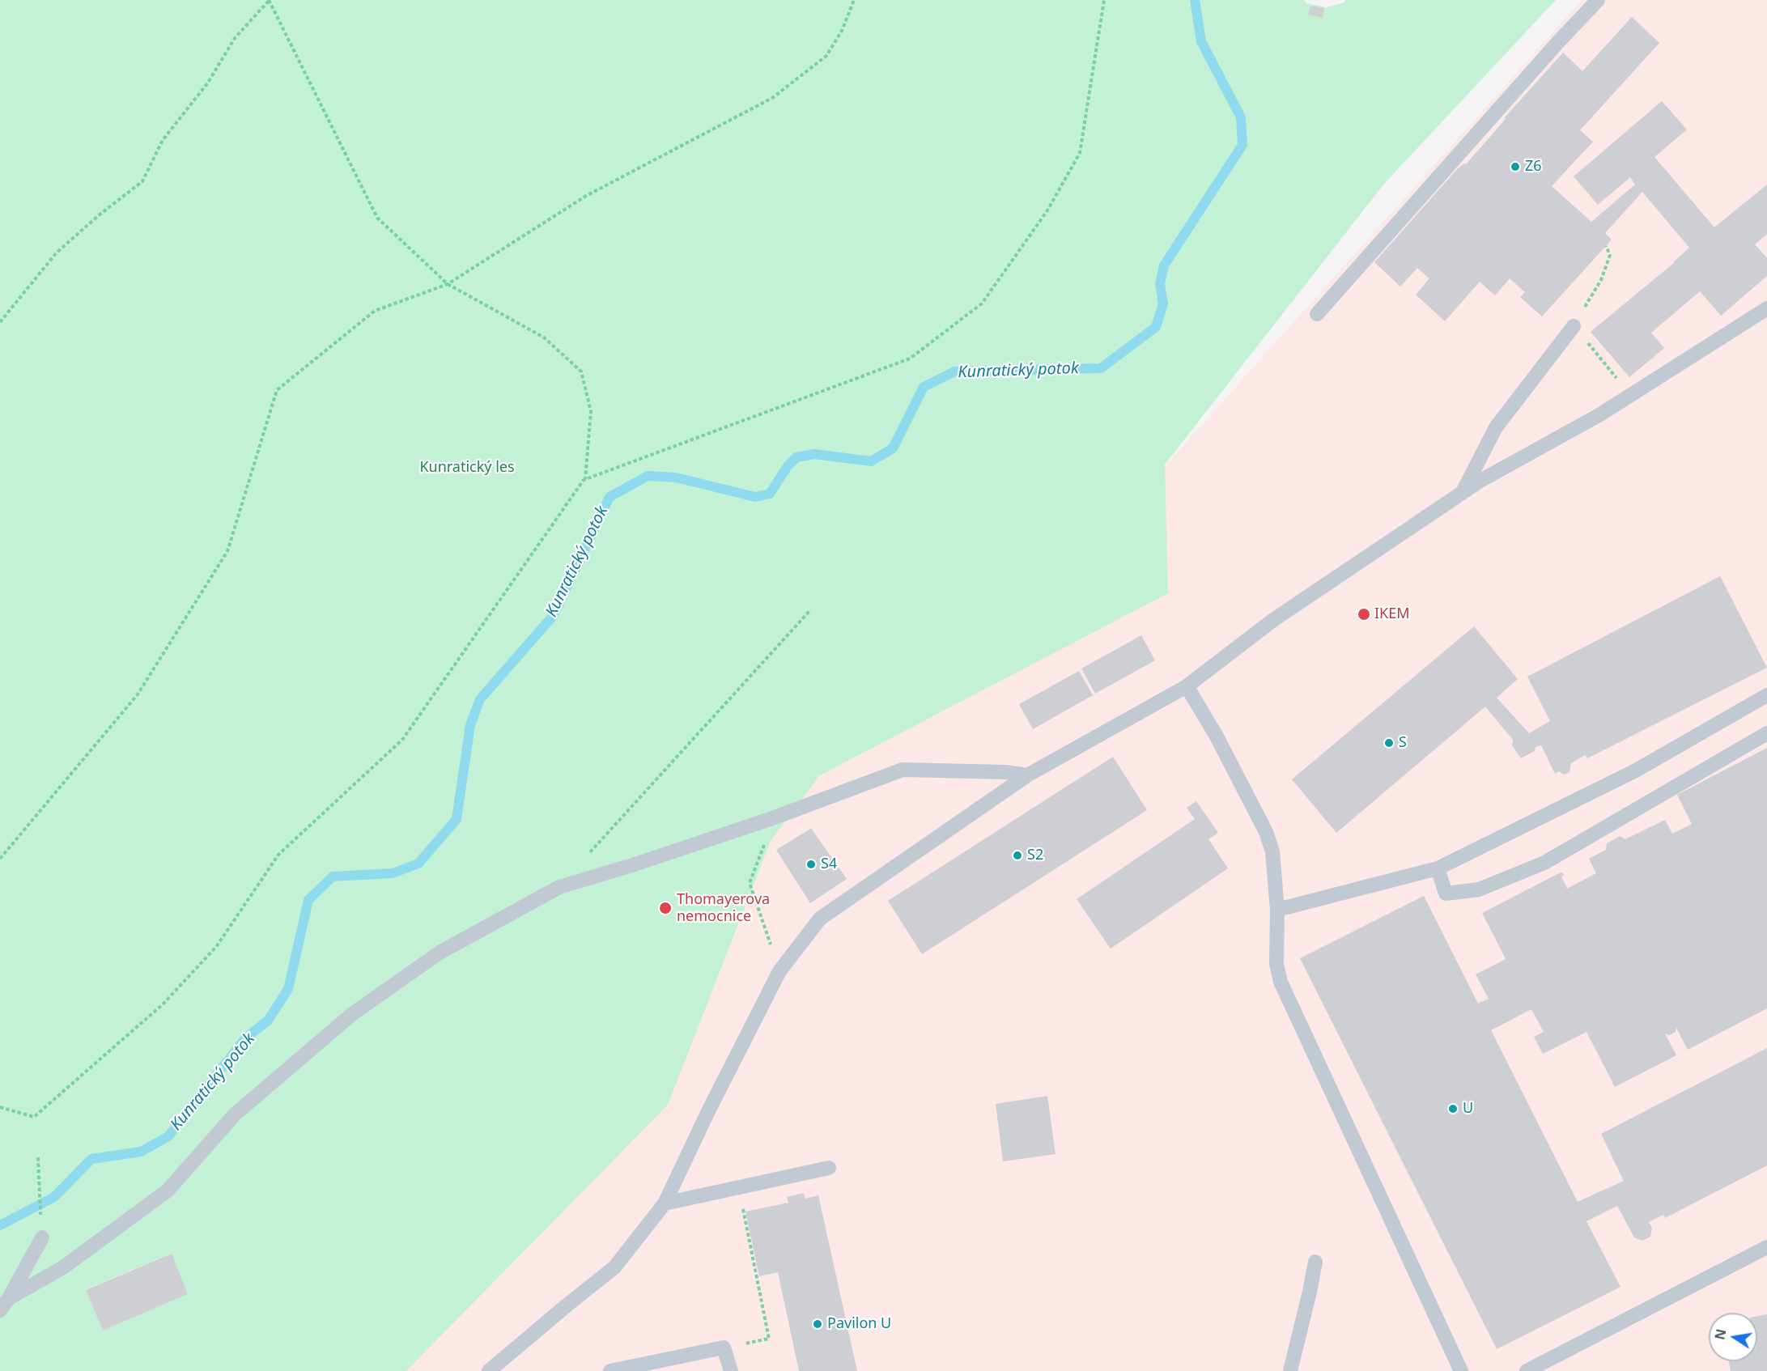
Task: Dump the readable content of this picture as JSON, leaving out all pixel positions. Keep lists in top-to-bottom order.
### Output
{
  "water": ["Kunratický potok"],
  "parks": ["Kunratický les"],
  "places": [
    "Z6",
    "IKEM",
    "S",
    "S2",
    "S4",
    "Thomayerova nemocnice",
    "U",
    "Pavilon U"
  ],
  "north": "left"
}
